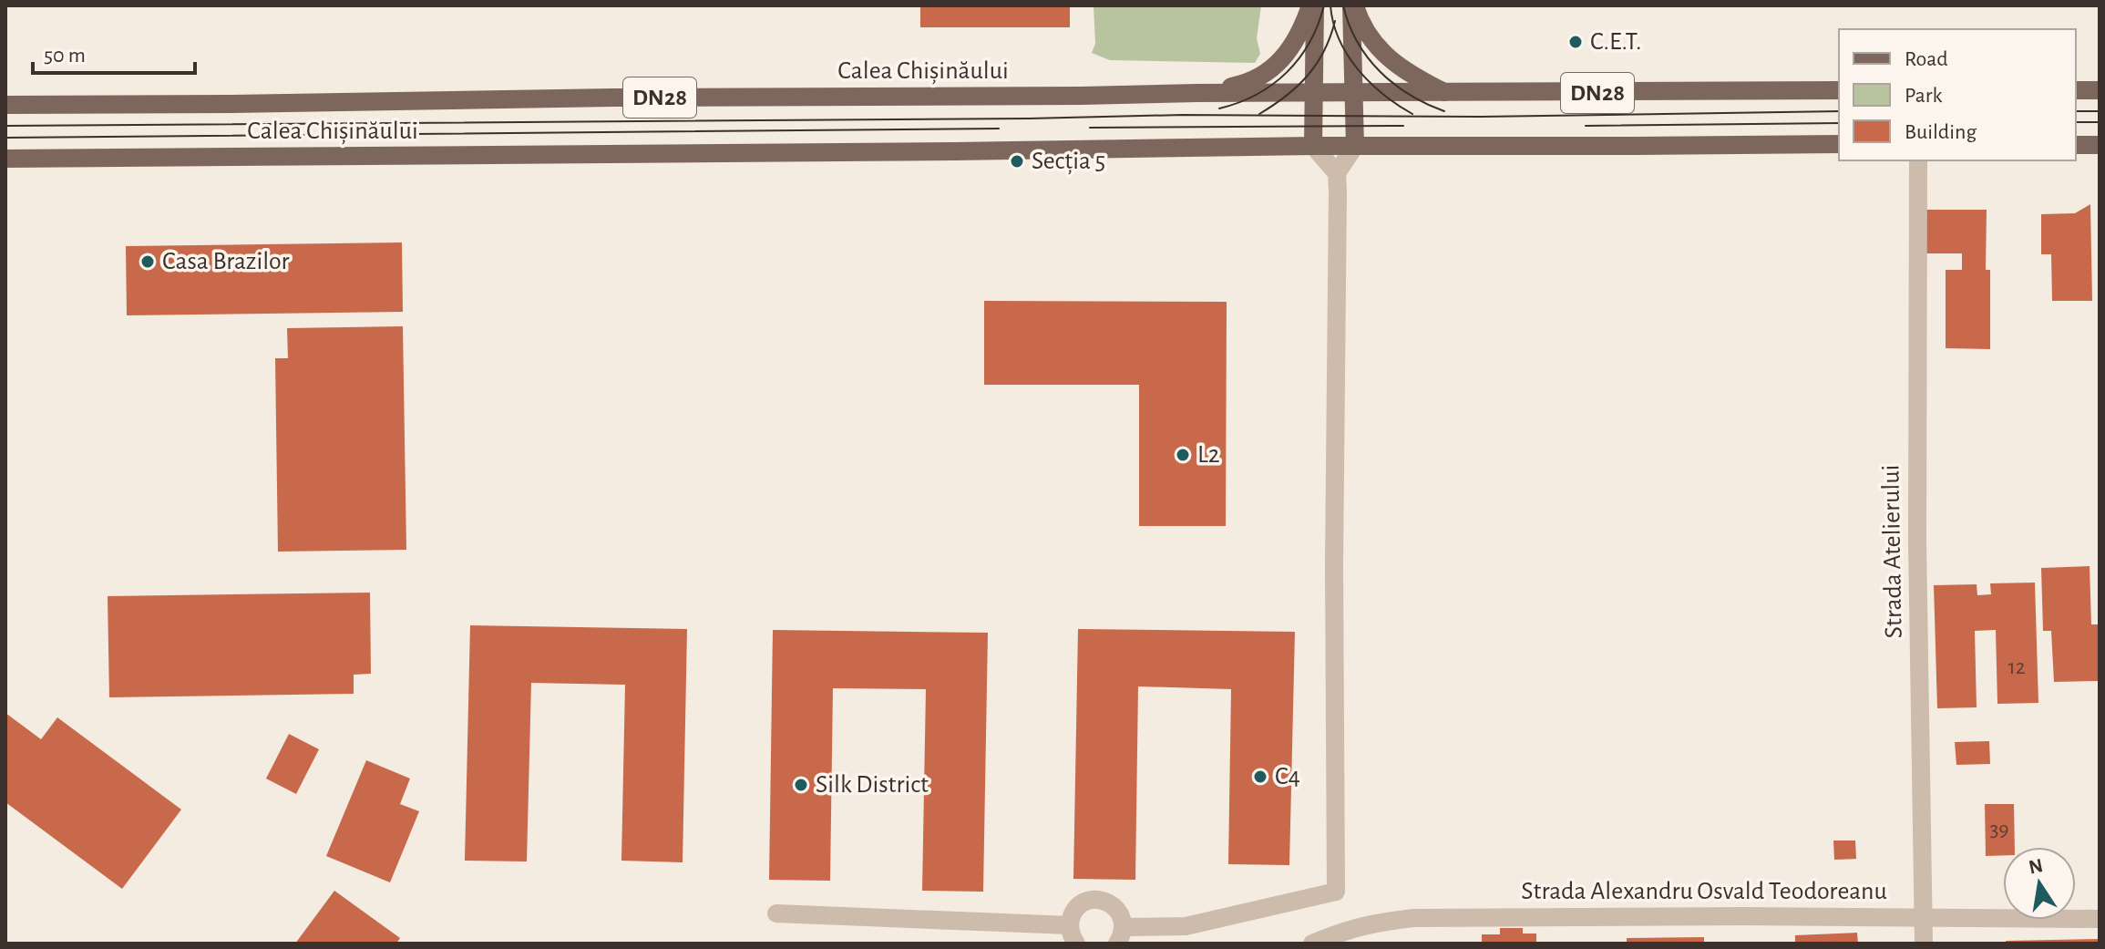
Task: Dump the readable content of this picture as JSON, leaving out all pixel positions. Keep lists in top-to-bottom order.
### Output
{
  "streets": {
    "main road": ["Calea Chișinăului", "DN28"],
    "street": ["Strada Atelierului", "Strada Alexandru Osvald Teodoreanu"]
  },
  "crossings": [
    ["Strada Atelierului", "Strada Alexandru Osvald Teodoreanu"]
  ],
  "places": [
    "C.E.T.",
    "Secția 5",
    "Casa Brazilor",
    "L2",
    "C4",
    "Silk District"
  ],
  "house_numbers": ["12", "39"],
  "legend": ["Road", "Park", "Building"],
  "scale_bar": "50 m",
  "north": "top"
}
